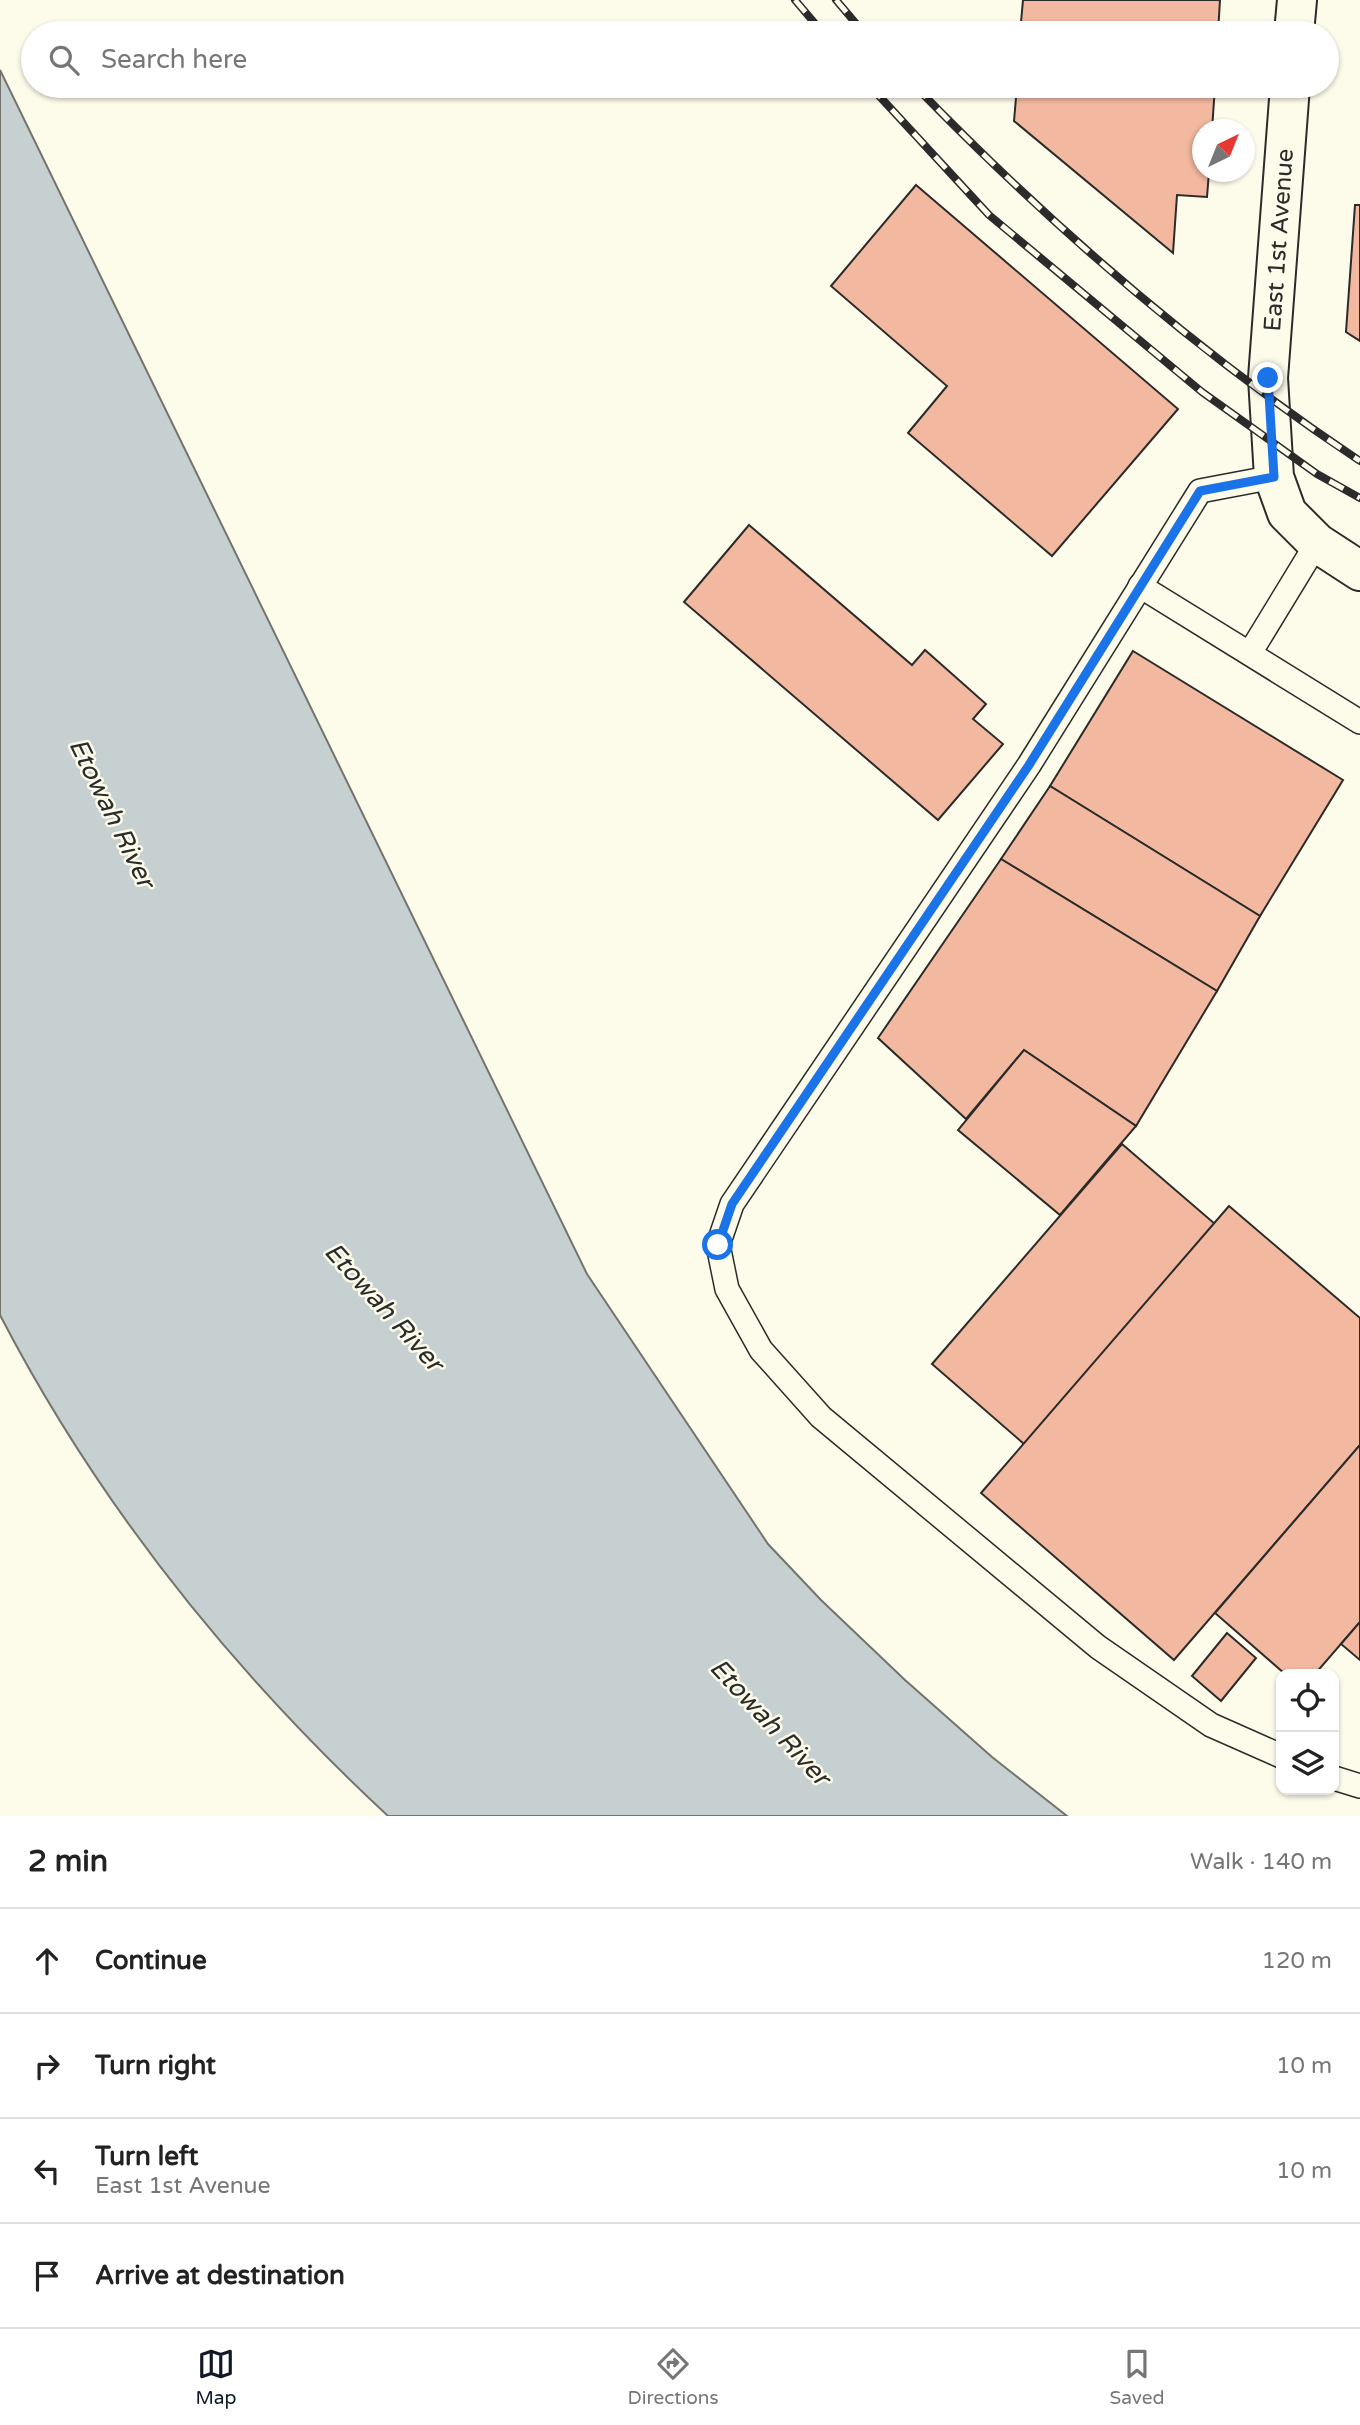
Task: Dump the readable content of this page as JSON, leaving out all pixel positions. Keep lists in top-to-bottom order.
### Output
{
  "streets": {
    "street": ["East 1st Avenue"]
  },
  "water": ["Etowah River"],
  "north": "top right",
  "page": {
    "search": "Search here",
    "heading": ["2 min", "Walk · 140 m"],
    "list": [
      ["Continue", "120 m"],
      ["Turn right", "10 m"],
      ["Turn left", "East 1st Avenue", "10 m"],
      "Arrive at destination"
    ],
    "nav": ["Map", "Directions", "Saved"]
  }
}
